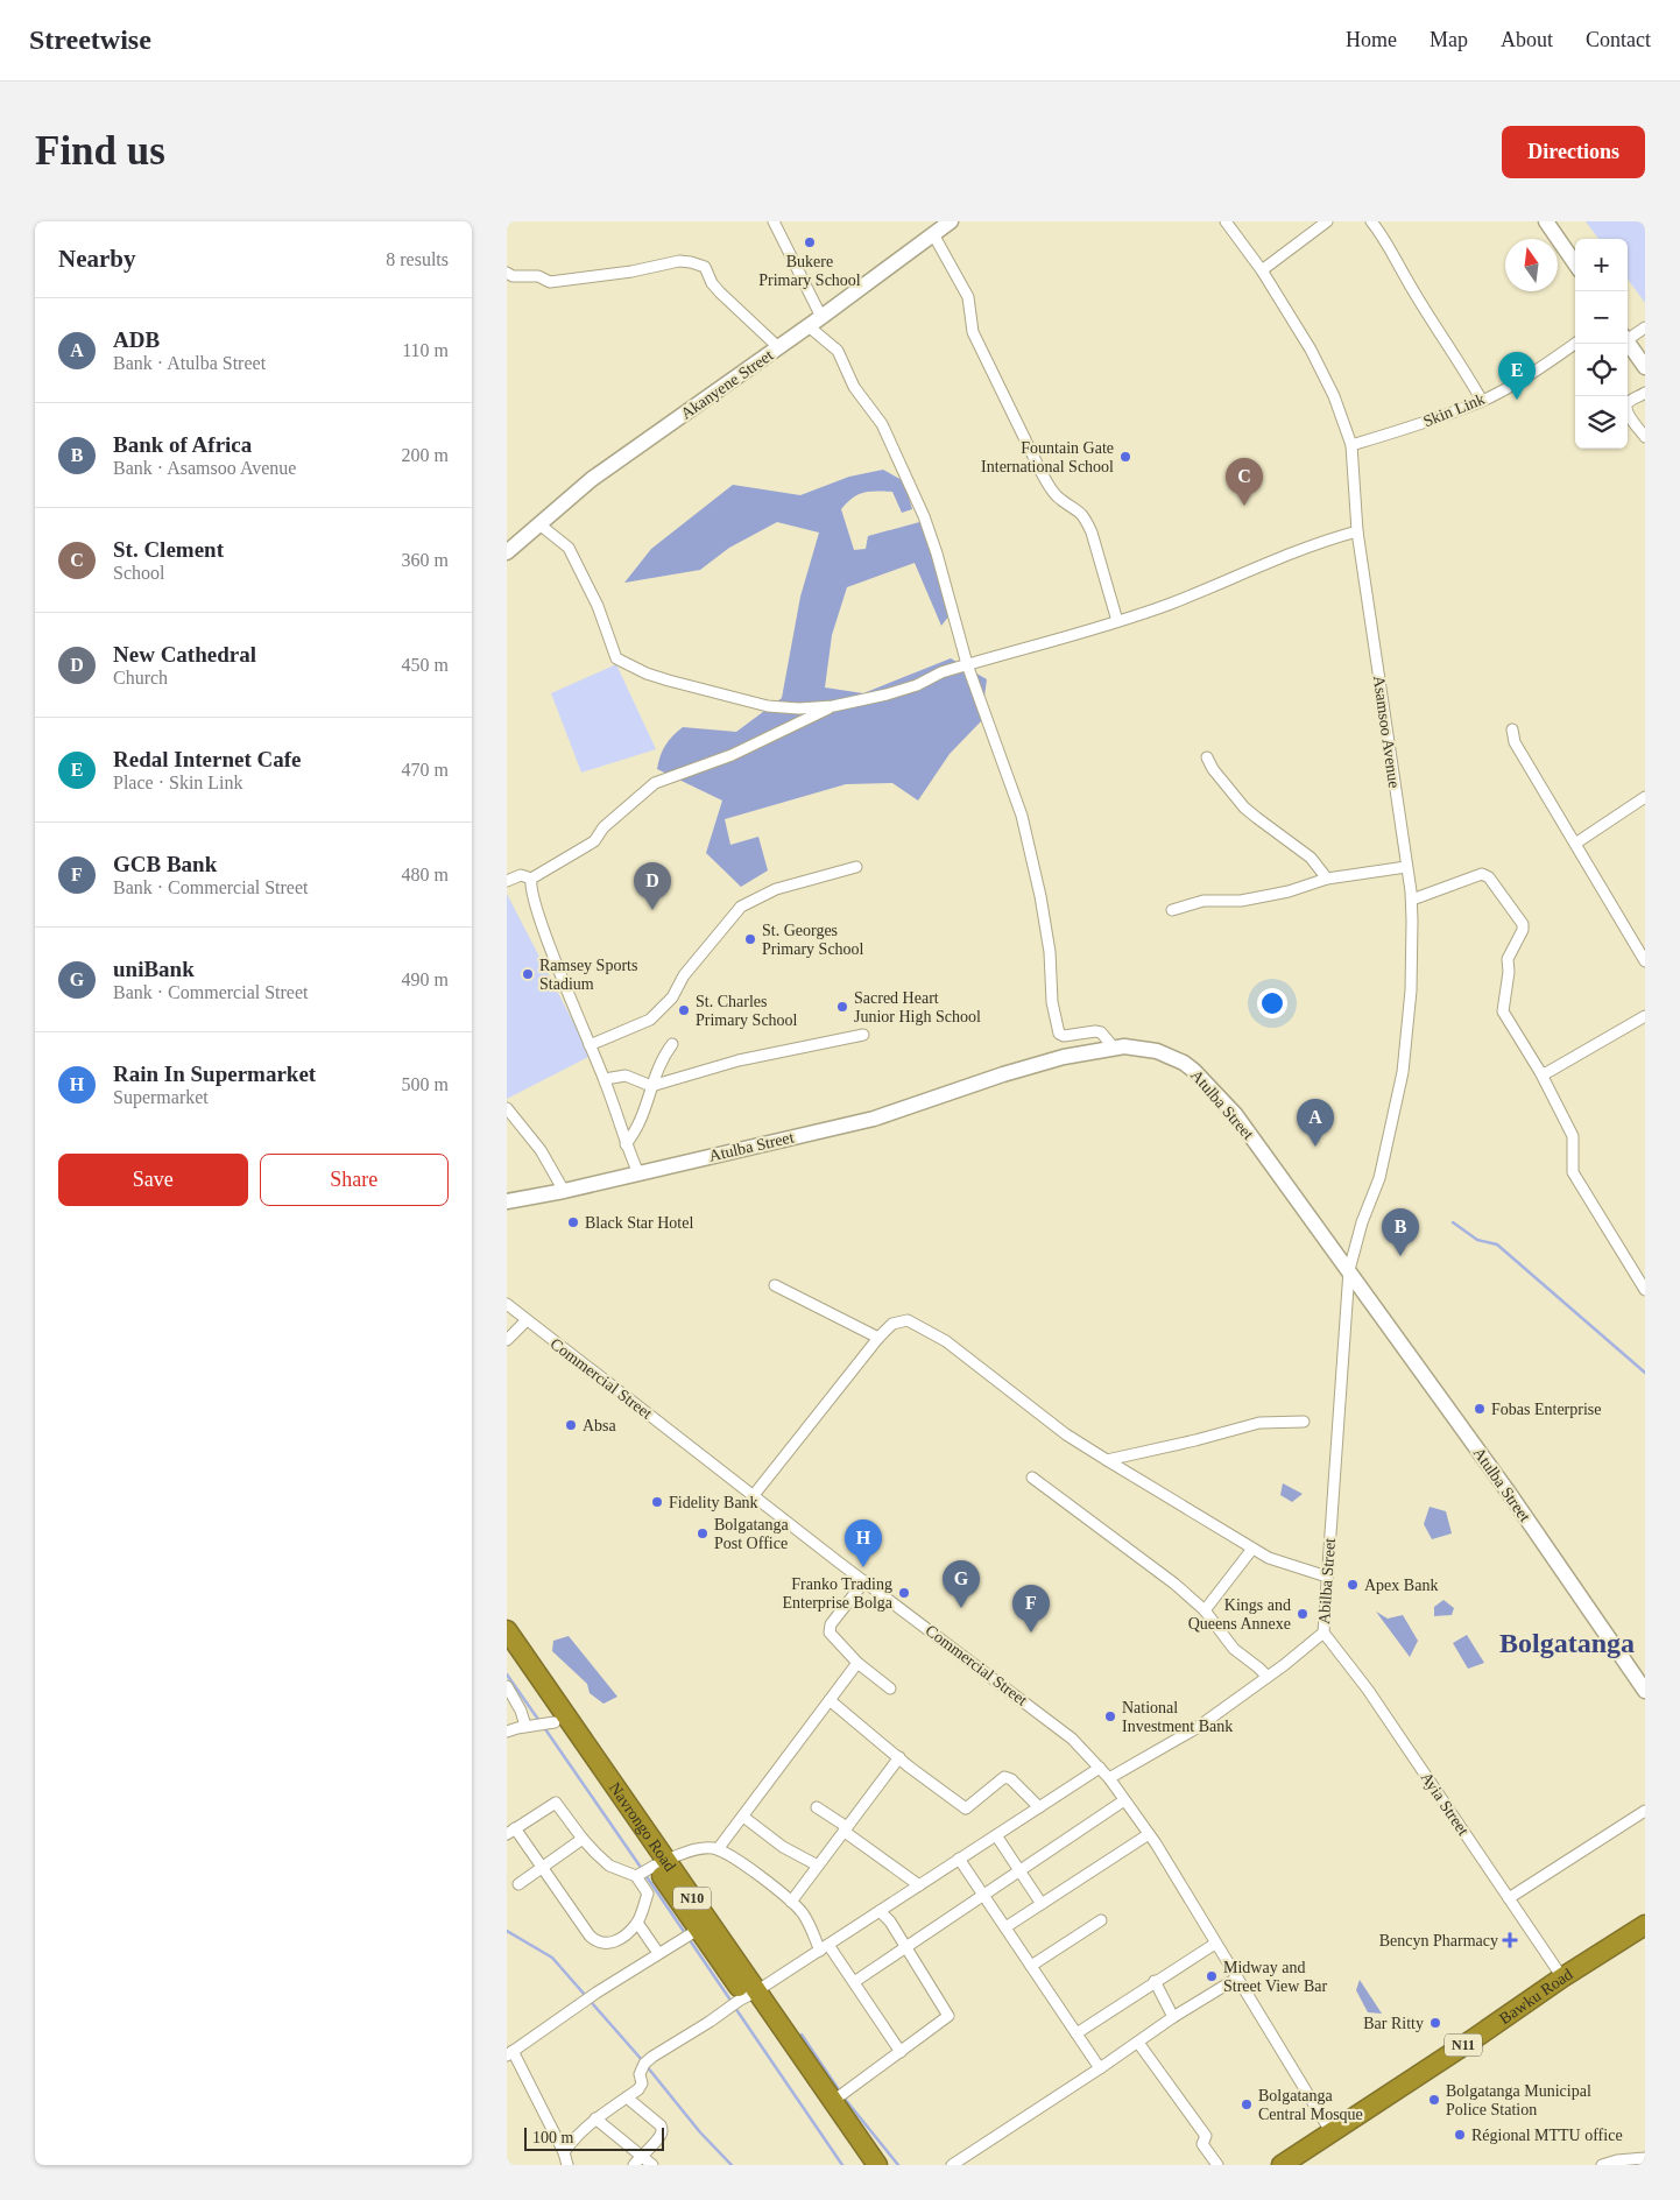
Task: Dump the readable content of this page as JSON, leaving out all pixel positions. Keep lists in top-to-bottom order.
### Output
{
  "streets": {
    "highway": [
      "Navrongo Road",
      "N10",
      "Bawku Road",
      "N11"
    ],
    "street": [
      "Akanyene Street",
      "Skin Link",
      "Asamsoo Avenue",
      "Atulba Street",
      "Commercial Street",
      "Abilba Street",
      "Ayia Street"
    ]
  },
  "crossings": [
    ["Skin Link", "Asamsoo Avenue"],
    ["Asamsoo Avenue", "Atulba Street"],
    ["Asamsoo Avenue", "Abilba Street"],
    ["Atulba Street", "Abilba Street"],
    ["Commercial Street", "Abilba Street"],
    ["Commercial Street", "Bawku Road"],
    ["Abilba Street", "Ayia Street"],
    ["Ayia Street", "Bawku Road"]
  ],
  "districts": ["Bolgatanga"],
  "places": {
    "other": [
      "Bukere Primary School",
      "Fountain Gate International School",
      "St. Georges Primary School",
      "Ramsey Sports Stadium",
      "Sacred Heart Junior High School",
      "St. Charles Primary School",
      "Black Star Hotel",
      "Fobas Enterprise",
      "Absa",
      "Fidelity Bank",
      "Bolgatanga Post Office",
      "Apex Bank",
      "Franko Trading Enterprise Bolga",
      "Kings and Queens Annexe",
      "National Investment Bank",
      "Midway and Street View Bar",
      "Bar Ritty",
      "Bolgatanga Municipal Police Station",
      "Bolgatanga Central Mosque",
      "Régional MTTU office"
    ],
    "health": ["Bencyn Pharmacy"]
  },
  "scale_bar": "100 m",
  "north": "top",
  "page": {
    "header": "Streetwise",
    "nav": [
      "Home",
      "Map",
      "About",
      "Contact"
    ],
    "buttons": [
      "Directions",
      ["Save", "Share"]
    ],
    "title": "Find us",
    "heading": ["Nearby", "8 results"],
    "map_buttons": ["+", "−"],
    "list": [
      {
        "mark": "A",
        "name": "ADB",
        "note": "Bank · Atulba Street",
        "value": "110 m"
      },
      {
        "mark": "B",
        "name": "Bank of Africa",
        "note": "Bank · Asamsoo Avenue",
        "value": "200 m"
      },
      {
        "mark": "C",
        "name": "St. Clement",
        "note": "School",
        "value": "360 m"
      },
      {
        "mark": "D",
        "name": "New Cathedral",
        "note": "Church",
        "value": "450 m"
      },
      {
        "mark": "E",
        "name": "Redal Internet Cafe",
        "note": "Place · Skin Link",
        "value": "470 m"
      },
      {
        "mark": "F",
        "name": "GCB Bank",
        "note": "Bank · Commercial Street",
        "value": "480 m"
      },
      {
        "mark": "G",
        "name": "uniBank",
        "note": "Bank · Commercial Street",
        "value": "490 m"
      },
      {
        "mark": "H",
        "name": "Rain In Supermarket",
        "note": "Supermarket",
        "value": "500 m"
      }
    ],
    "pins": [
      "E",
      "C",
      "D",
      "A",
      "B",
      "H",
      "G",
      "F"
    ],
    "scale": "100 m"
  }
}
